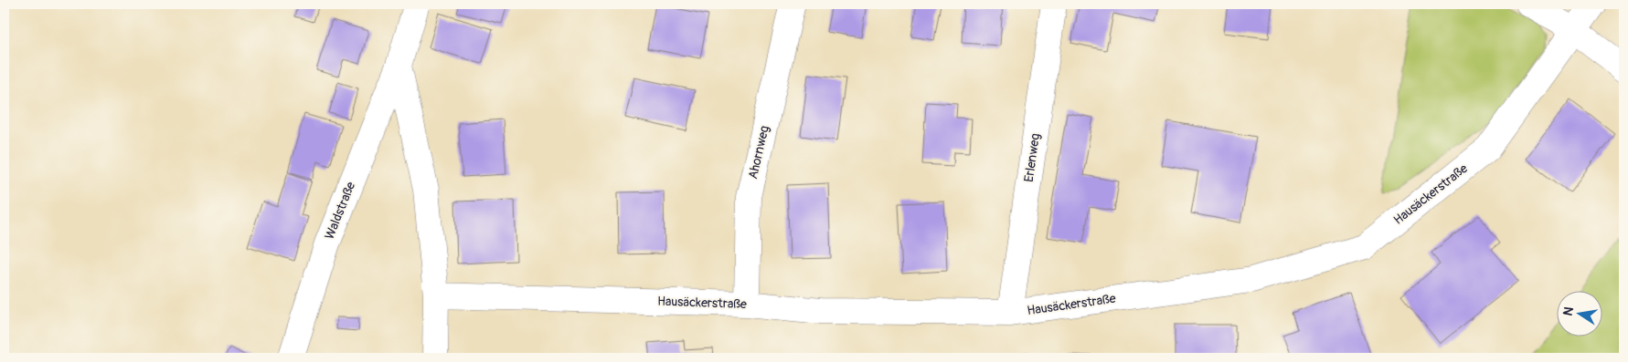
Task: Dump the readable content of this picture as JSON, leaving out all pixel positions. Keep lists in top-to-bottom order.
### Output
{
  "streets": {
    "street": [
      "Ahornweg",
      "Erlenweg",
      "Hausäckerstraße",
      "Waldstraße"
    ]
  },
  "crossings": [
    ["Ahornweg", "Hausäckerstraße"],
    ["Erlenweg", "Hausäckerstraße"],
    ["Hausäckerstraße", "Waldstraße"]
  ],
  "north": "left"
}
